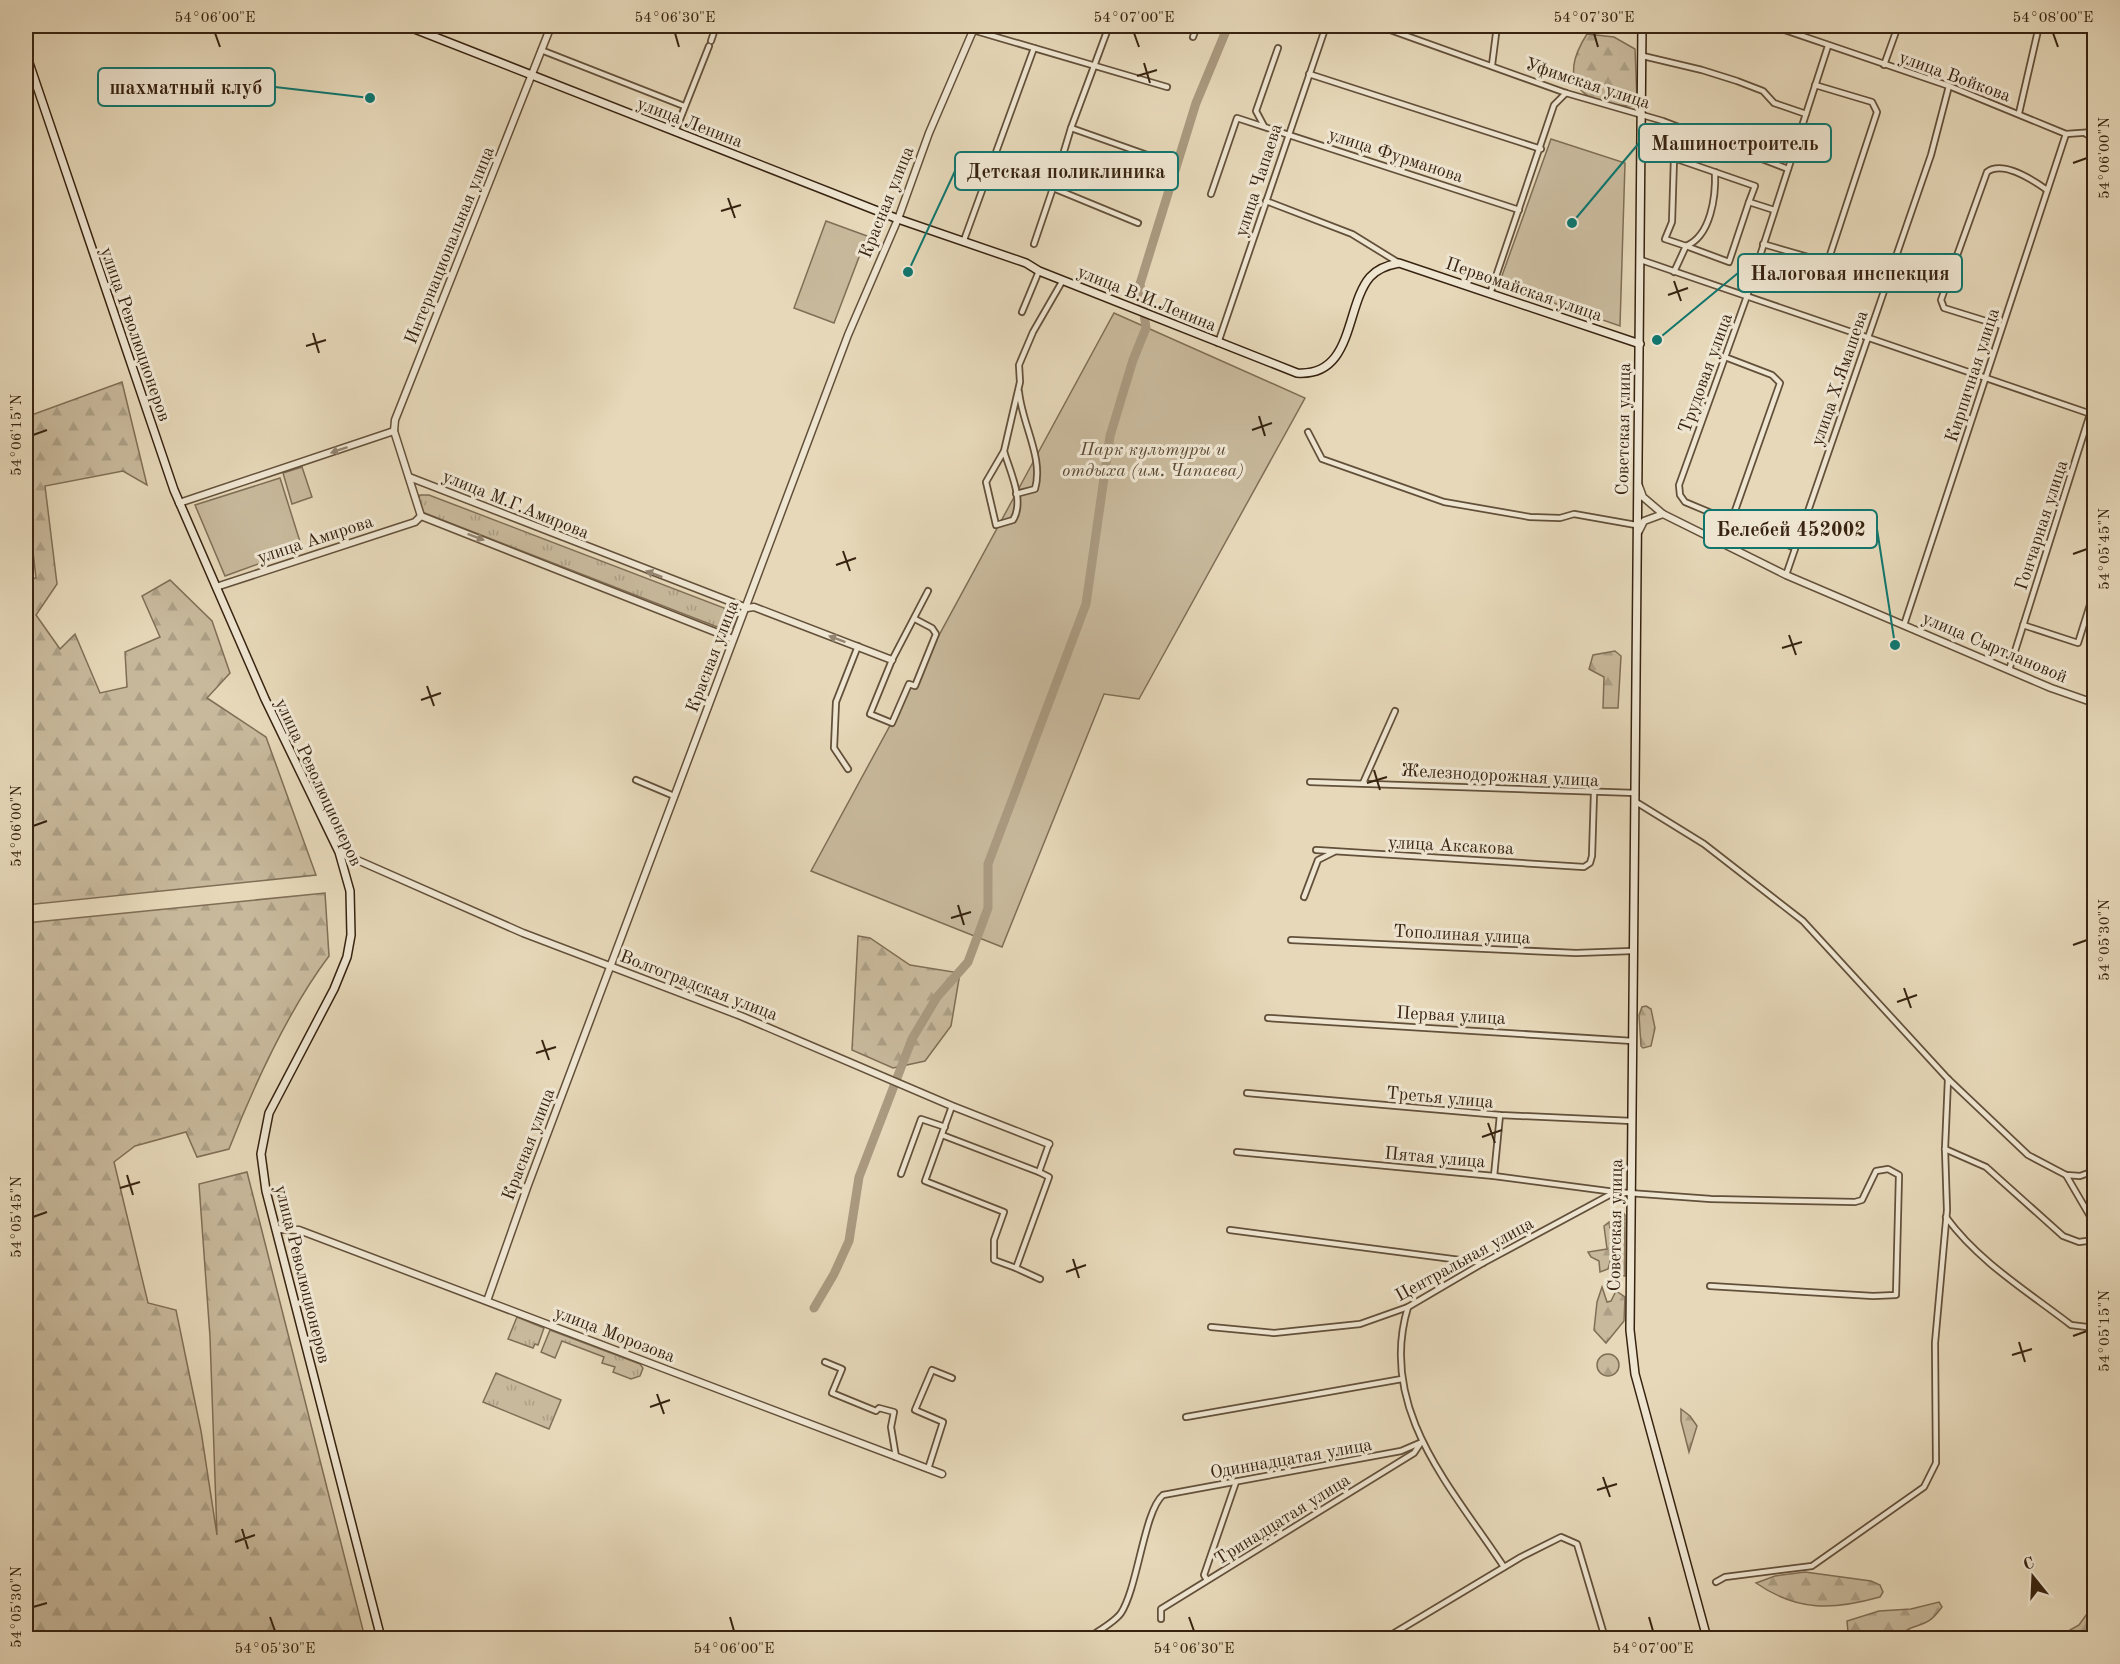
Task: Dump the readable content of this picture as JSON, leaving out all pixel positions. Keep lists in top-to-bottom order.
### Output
{
  "streets": {
    "main road": [
      "улица Ленина",
      "Первомайская улица",
      "улица В.И.Ленина",
      "улица Революционеров",
      "Советская улица"
    ],
    "street": [
      "улица Войкова",
      "Уфимская улица",
      "улица Фурманова",
      "улица Чапаева",
      "Красная улица",
      "Интернациональная улица",
      "Трудовая улица",
      "Кирпичная улица",
      "улица Х.Ямашева",
      "улица М.Г.Амирова",
      "Гончарная улица",
      "улица Амирова",
      "улица Сыртлановой",
      "Железнодорожная улица",
      "улица Аксакова",
      "Тополиная улица",
      "Волгоградская улица",
      "Первая улица",
      "Третья улица",
      "Пятая улица",
      "Центральная улица",
      "улица Морозова",
      "Одиннадцатая улица",
      "Тринадцатая улица"
    ]
  },
  "crossings": [
    ["улица Войкова", "Трудовая улица"],
    ["улица Войкова", "Кирпичная улица"],
    ["улица Войкова", "улица Х.Ямашева"],
    ["Уфимская улица", "Трудовая улица"],
    ["Уфимская улица", "Советская улица"],
    ["улица Ленина", "Красная улица"],
    ["улица Ленина", "Интернациональная улица"],
    ["улица Ленина", "улица В.И.Ленина"],
    ["улица Фурманова", "улица Чапаева"],
    ["улица Чапаева", "Первомайская улица"],
    ["улица Чапаева", "улица В.И.Ленина"],
    ["Красная улица", "улица М.Г.Амирова"],
    ["Красная улица", "Волгоградская улица"],
    ["Красная улица", "улица Морозова"],
    ["Первомайская улица", "улица В.И.Ленина"],
    ["Первомайская улица", "Советская улица"],
    ["улица Революционеров", "улица Амирова"],
    ["улица Революционеров", "Волгоградская улица"],
    ["улица Революционеров", "улица Морозова"],
    ["Кирпичная улица", "улица Сыртлановой"],
    ["улица Х.Ямашева", "улица Сыртлановой"],
    ["Советская улица", "улица Сыртлановой"],
    ["Советская улица", "Железнодорожная улица"],
    ["Советская улица", "Тополиная улица"],
    ["Советская улица", "Первая улица"],
    ["Советская улица", "Третья улица"],
    ["Советская улица", "Пятая улица"],
    ["улица М.Г.Амирова", "улица Амирова"],
    ["Гончарная улица", "улица Сыртлановой"],
    ["Железнодорожная улица", "улица Аксакова"],
    ["Пятая улица", "Центральная улица"],
    ["Одиннадцатая улица", "Тринадцатая улица"]
  ],
  "parks": ["Парк культуры и отдыха (им. Чапаева)"],
  "places": [
    "шахматный клуб",
    "Машиностроитель",
    "Детская поликлиника",
    "Налоговая инспекция",
    "Белебей 452002"
  ],
  "north": "top",
  "coordinates": [
    "54°06'00\"E",
    "54°06'30\"E",
    "54°07'00\"E",
    "54°07'30\"E",
    "54°08'00\"E",
    "54°06'00\"N",
    "54°06'15\"N",
    "54°05'45\"N",
    "54°05'30\"N",
    "54°05'15\"N",
    "54°05'30\"E"
  ]
}
